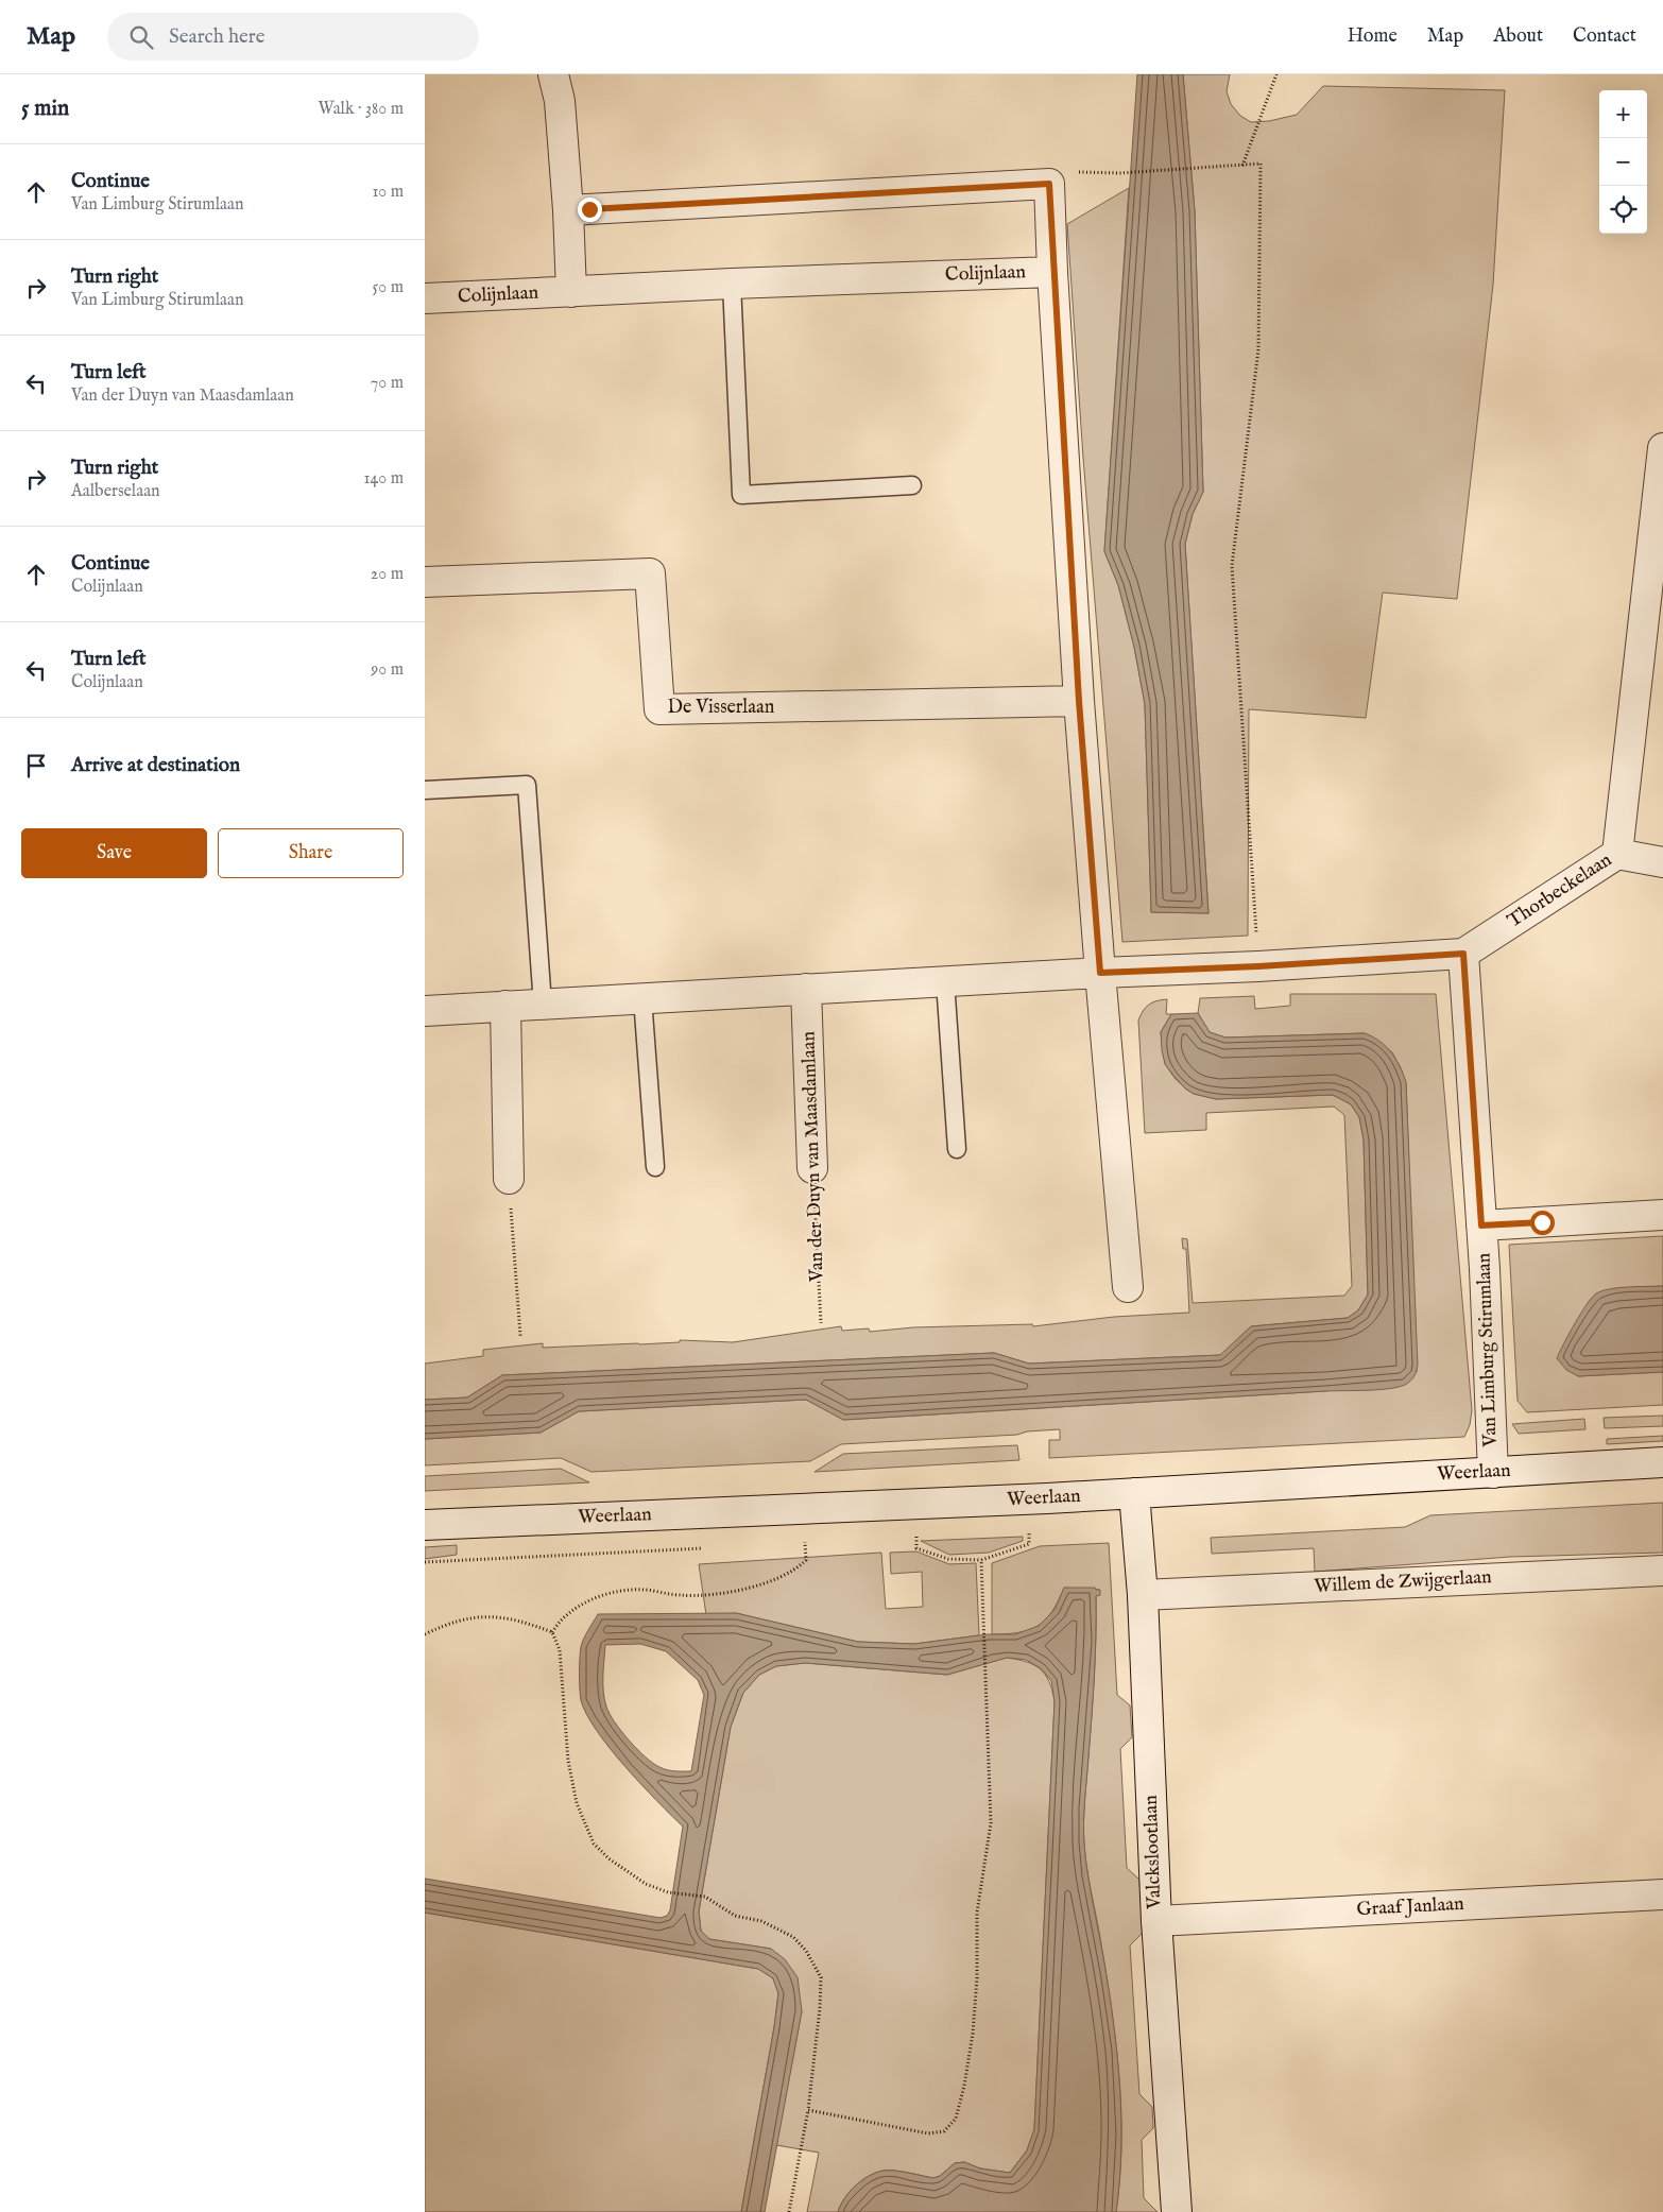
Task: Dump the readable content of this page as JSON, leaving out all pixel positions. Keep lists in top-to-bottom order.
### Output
{
  "streets": {
    "street": [
      "Colijnlaan",
      "De Visserlaan",
      "Thorbeckelaan",
      "Van der Duyn van Maasdamlaan",
      "Van Limburg Stirumlaan",
      "Weerlaan",
      "Willem de Zwijgerlaan",
      "Valckslootlaan",
      "Graaf Janlaan"
    ]
  },
  "crossings": [
    ["Thorbeckelaan", "Van Limburg Stirumlaan"],
    ["Van Limburg Stirumlaan", "Weerlaan"],
    ["Weerlaan", "Valckslootlaan"],
    ["Willem de Zwijgerlaan", "Valckslootlaan"],
    ["Valckslootlaan", "Graaf Janlaan"]
  ],
  "page": {
    "header": "Map",
    "search": "Search here",
    "nav": [
      "Home",
      "Map",
      "About",
      "Contact"
    ],
    "heading": ["5 min", "Walk · 380 m"],
    "map_buttons": ["+", "−"],
    "list": [
      ["Continue", "Van Limburg Stirumlaan", "10 m"],
      ["Turn right", "Van Limburg Stirumlaan", "50 m"],
      ["Turn left", "Van der Duyn van Maasdamlaan", "70 m"],
      ["Turn right", "Aalberselaan", "140 m"],
      ["Continue", "Colijnlaan", "20 m"],
      ["Turn left", "Colijnlaan", "90 m"],
      "Arrive at destination"
    ],
    "buttons": ["Save", "Share"]
  }
}
